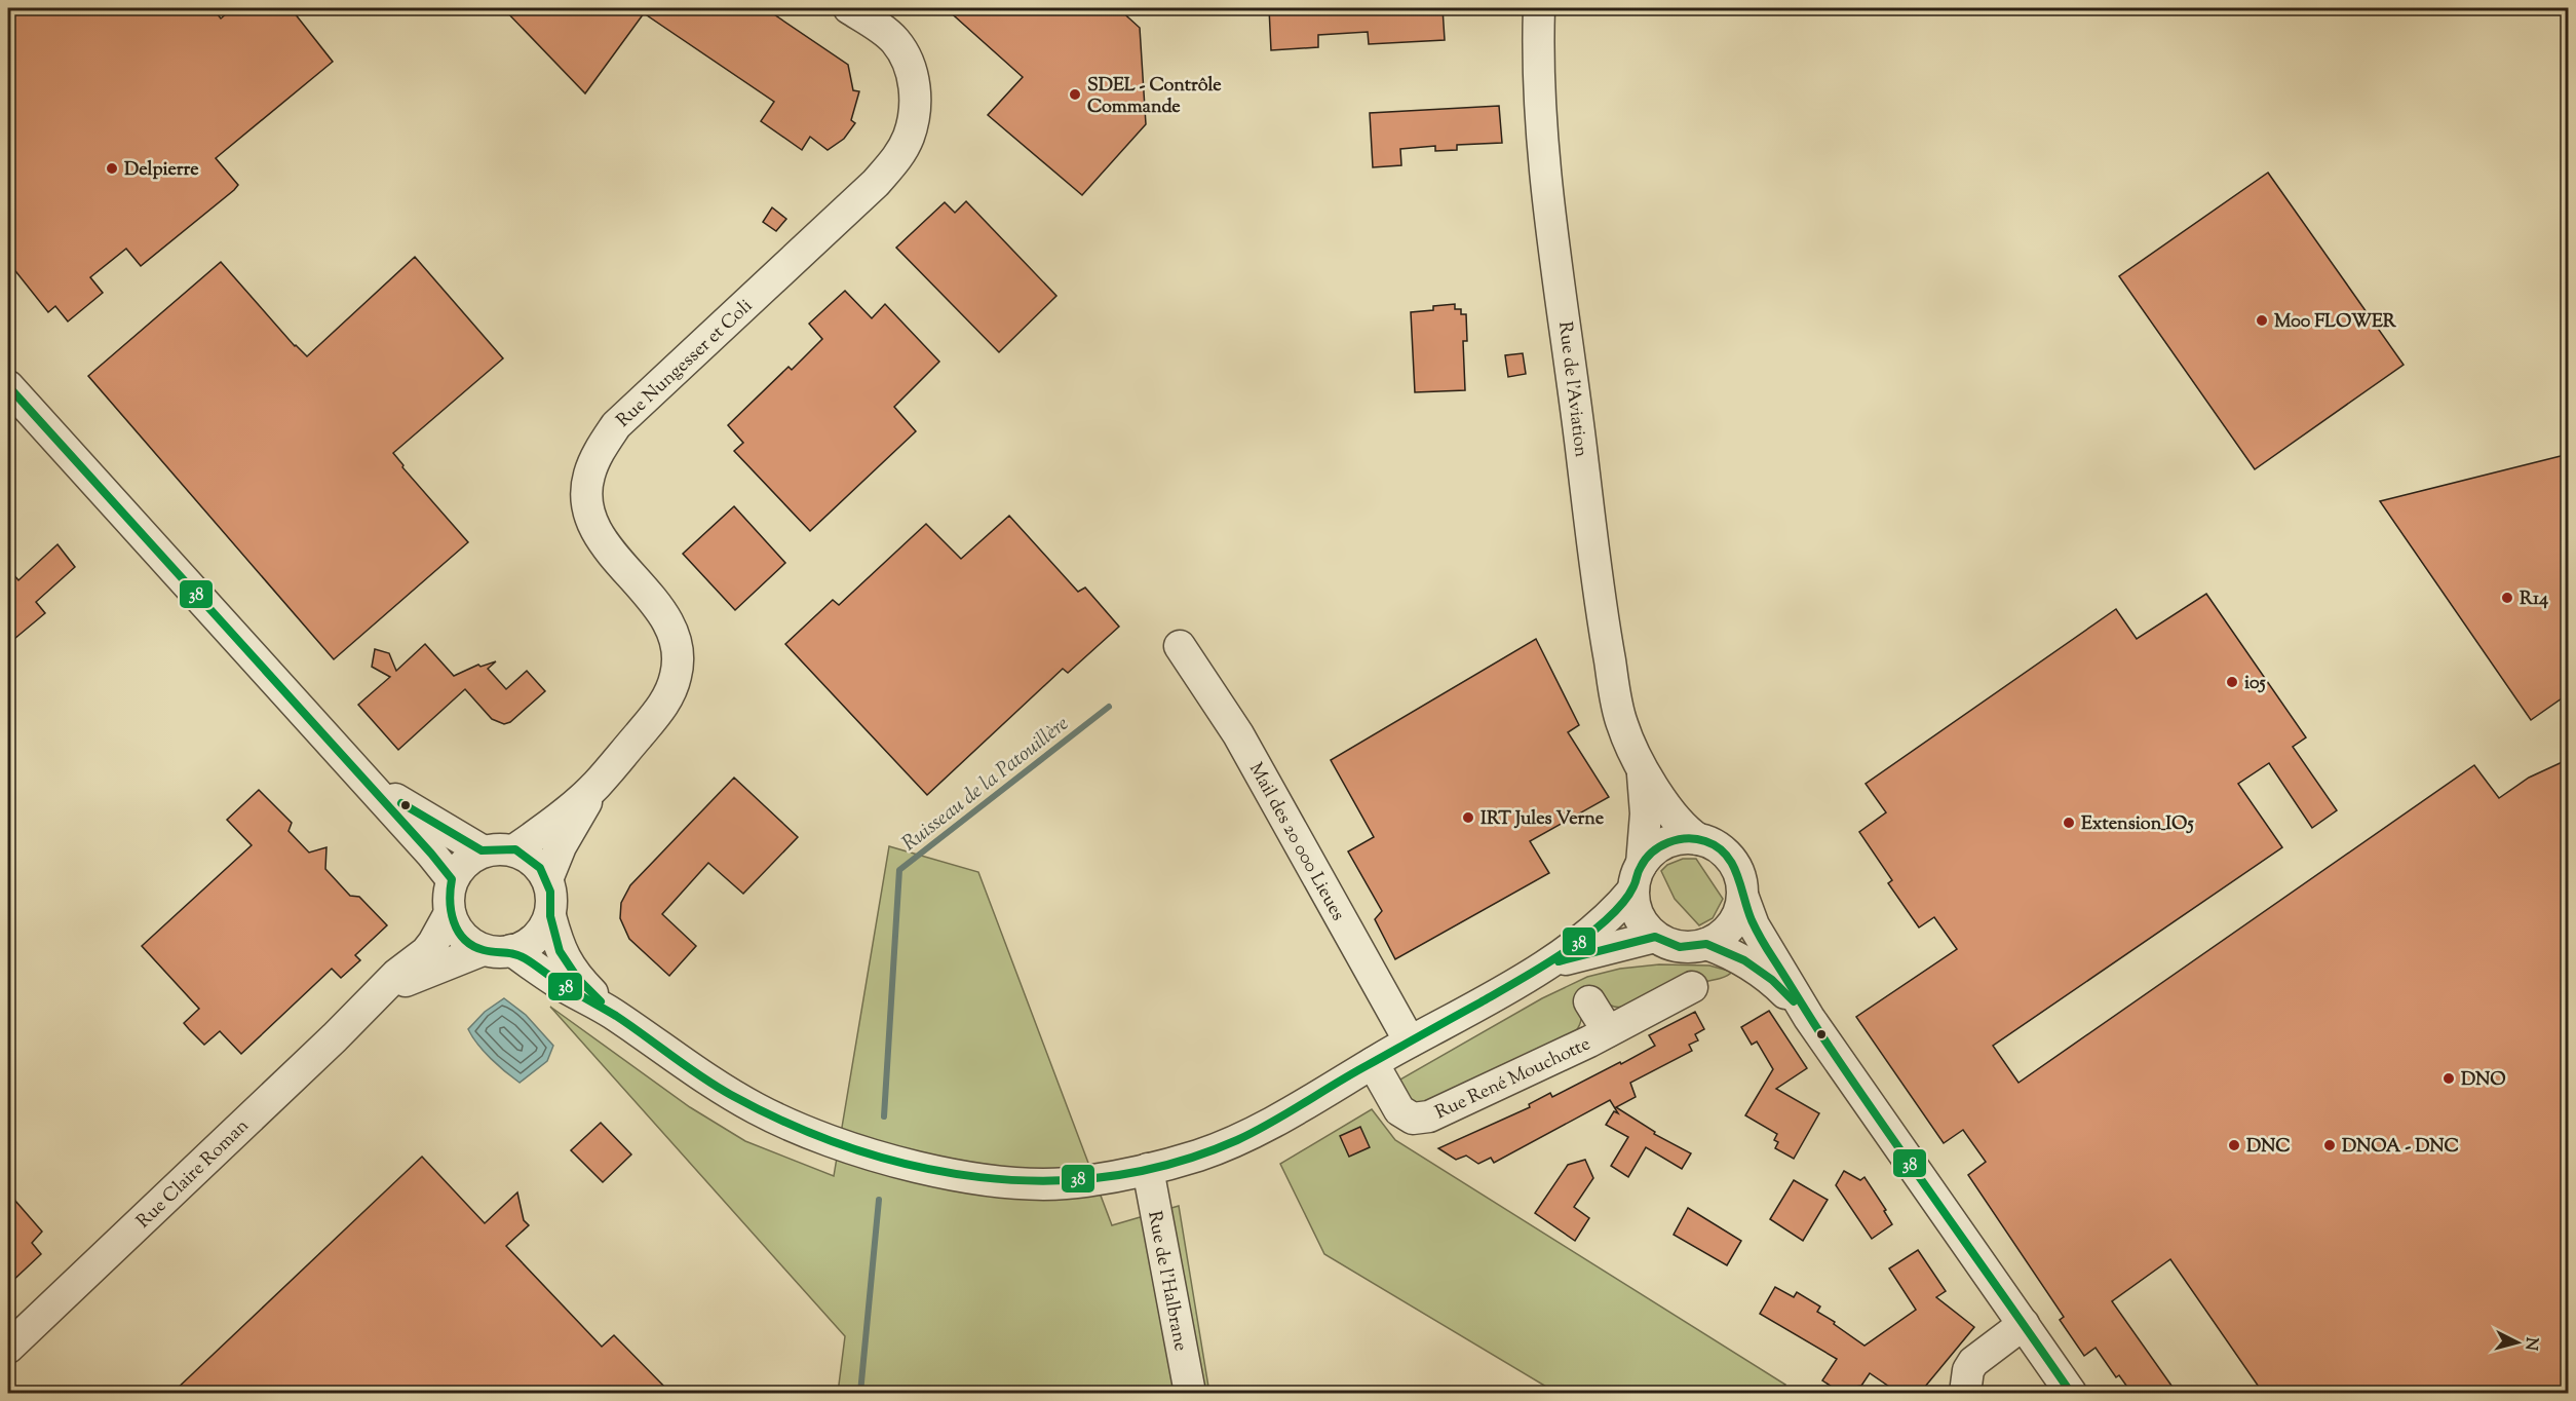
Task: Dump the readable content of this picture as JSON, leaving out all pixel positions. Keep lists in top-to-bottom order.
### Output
{
  "streets": {
    "street": [
      "Rue Nungesser et Coli",
      "Rue de l'Aviation",
      "Mail des 20 000 Lieues",
      "Rue René Mouchotte",
      "Rue Claire Roman",
      "Rue de l'Halbrane"
    ]
  },
  "crossings": [
    ["Rue Nungesser et Coli", "Rue Claire Roman"]
  ],
  "water": ["Ruisseau de la Patouillère"],
  "places": [
    "SDEL - Contrôle Commande",
    "Delpierre",
    "M00 FLOWER",
    "R14",
    "i05",
    "IRT Jules Verne",
    "Extension_IO5",
    "DNO",
    "DNC",
    "DNOA - DNC"
  ],
  "lines": ["transit line 38"],
  "north": "right"
}
